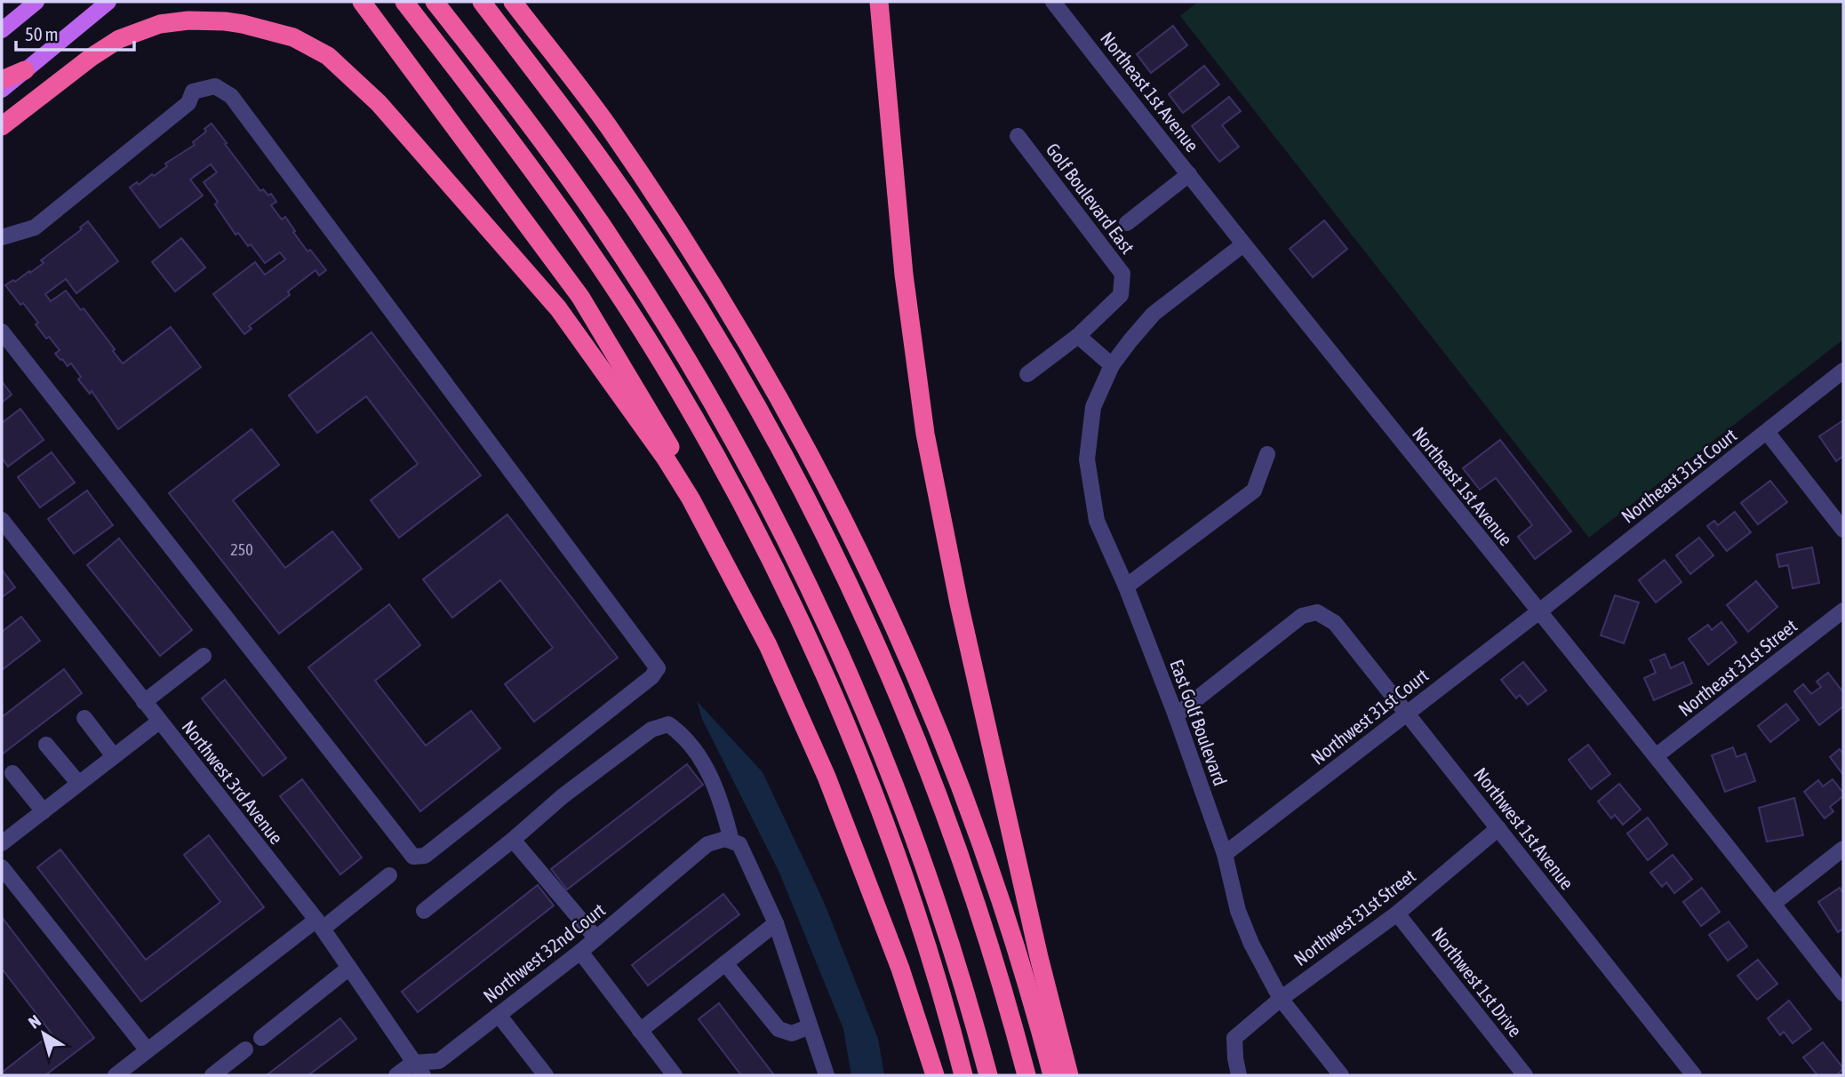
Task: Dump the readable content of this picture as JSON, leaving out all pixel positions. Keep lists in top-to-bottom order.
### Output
{
  "streets": {
    "street": [
      "Northeast 1st Avenue",
      "Golf Boulevard East",
      "Northeast 31st Court",
      "Northeast 31st Street",
      "Northwest 31st Court",
      "East Golf Boulevard",
      "Northwest 3rd Avenue",
      "Northwest 1st Avenue",
      "Northwest 31st Street",
      "Northwest 32nd Court",
      "Northwest 1st Drive"
    ]
  },
  "crossings": [
    ["Northeast 1st Avenue", "Northeast 31st Court"],
    ["Northeast 1st Avenue", "Northeast 31st Street"],
    ["Northeast 1st Avenue", "Northwest 31st Court"],
    ["Northeast 1st Avenue", "East Golf Boulevard"],
    ["Northeast 31st Court", "Northwest 31st Court"],
    ["Northwest 31st Court", "East Golf Boulevard"],
    ["Northwest 31st Court", "Northwest 1st Avenue"],
    ["East Golf Boulevard", "Northwest 1st Avenue"],
    ["East Golf Boulevard", "Northwest 31st Street"],
    ["Northwest 3rd Avenue", "Northwest 32nd Court"],
    ["Northwest 1st Avenue", "Northwest 31st Street"],
    ["Northwest 31st Street", "Northwest 1st Drive"]
  ],
  "house_numbers": ["250"],
  "scale_bar": "50 m",
  "north": "top left"
}
